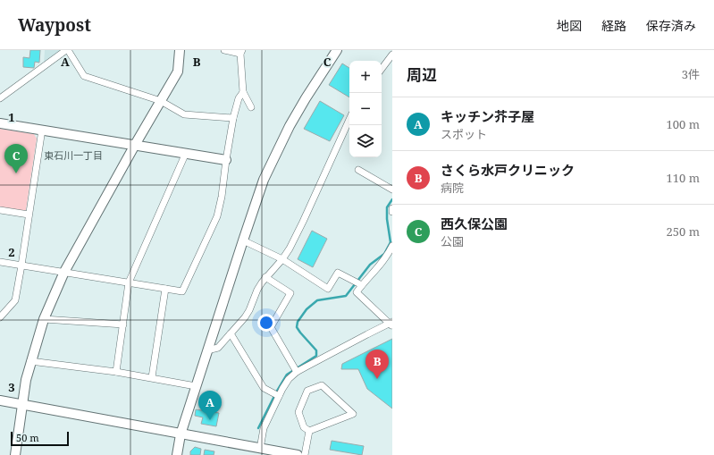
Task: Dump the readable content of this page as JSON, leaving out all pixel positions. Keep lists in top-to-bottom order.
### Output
{
  "districts": ["東石川一丁目"],
  "scale_bar": "50 m",
  "page": {
    "header": "Waypost",
    "nav": ["地図", "経路", "保存済み"],
    "heading": ["周辺", "3件"],
    "map_buttons": ["+", "−"],
    "list": [
      {
        "mark": "A",
        "name": "キッチン芥子屋",
        "note": "スポット",
        "value": "100 m"
      },
      {
        "mark": "B",
        "name": "さくら水戸クリニック",
        "note": "病院",
        "value": "110 m"
      },
      {
        "mark": "C",
        "name": "西久保公園",
        "note": "公園",
        "value": "250 m"
      }
    ],
    "pins": ["C", "B", "A"],
    "scale": "50 m"
  },
  "grid": {
    "columns": ["A", "B", "C"],
    "rows": ["1", "2", "3"]
  }
}
